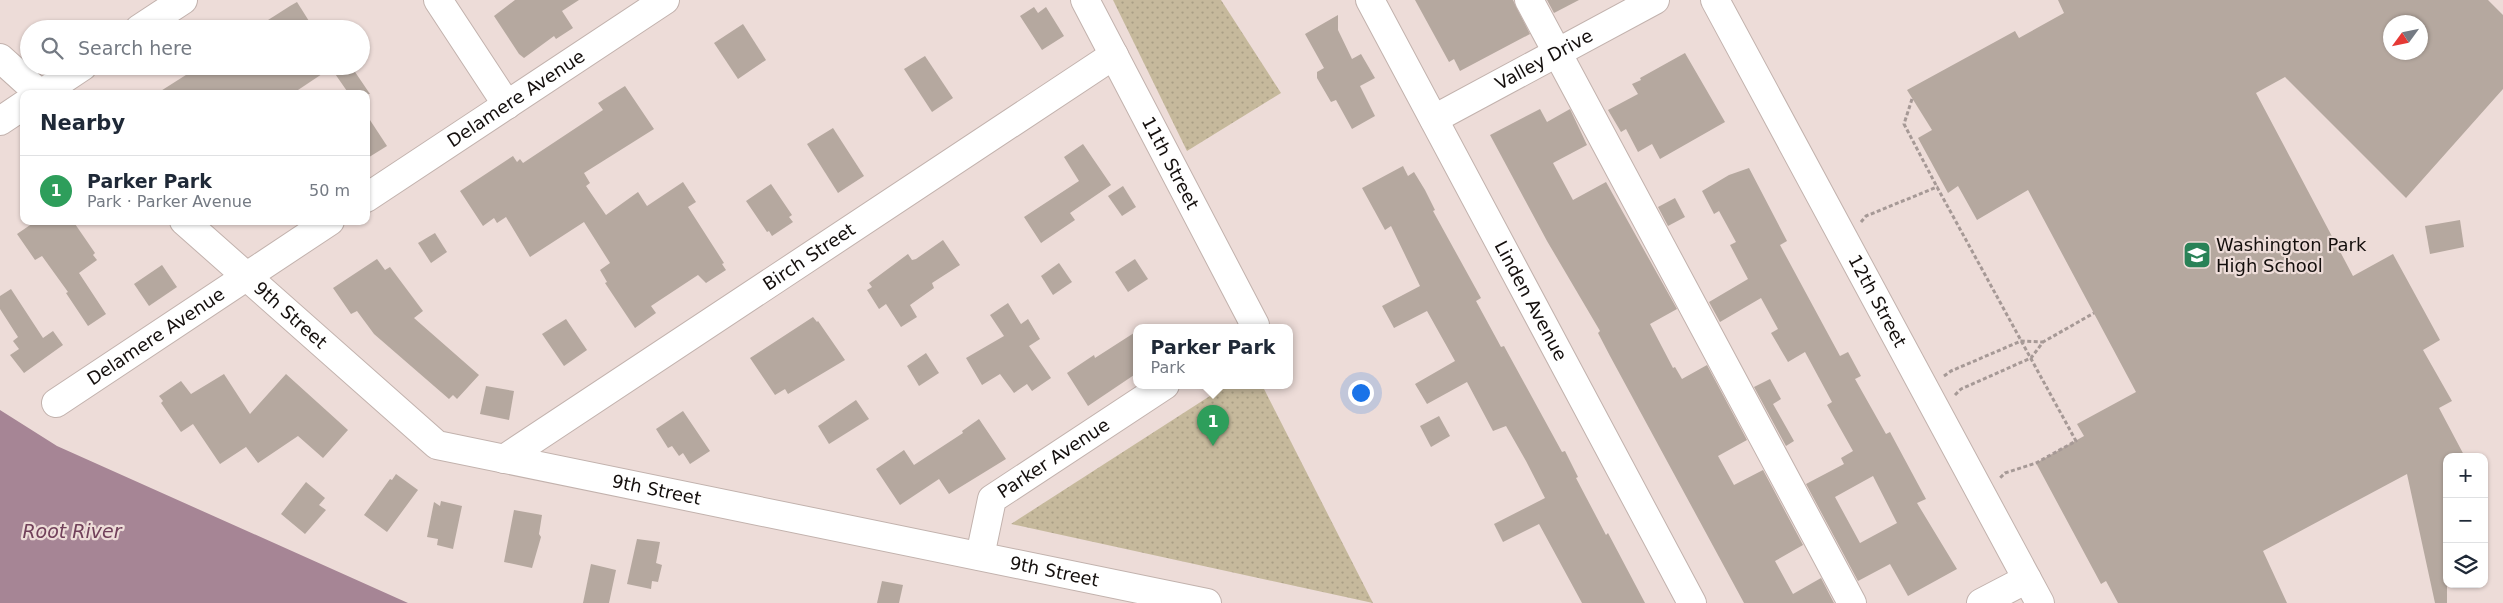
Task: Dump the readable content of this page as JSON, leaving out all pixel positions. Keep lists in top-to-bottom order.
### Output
{
  "streets": {
    "street": [
      "Valley Drive",
      "Delamere Avenue",
      "11th Street",
      "Birch Street",
      "Linden Avenue",
      "12th Street",
      "9th Street",
      "Parker Avenue"
    ]
  },
  "crossings": [
    ["Valley Drive", "Linden Avenue"],
    ["Delamere Avenue", "9th Street"],
    ["11th Street", "Birch Street"],
    ["Birch Street", "9th Street"],
    ["9th Street", "Parker Avenue"]
  ],
  "water": ["Root River"],
  "places": {
    "school or university": ["Washington Park High School"]
  },
  "north": "bottom left",
  "page": {
    "search": "Search here",
    "heading": "Nearby",
    "list": [
      {
        "mark": "1",
        "name": "Parker Park",
        "note": "Park · Parker Avenue",
        "value": "50 m"
      }
    ],
    "popup": ["Parker Park", "Park"],
    "pins": "1",
    "map_buttons": ["+", "−"]
  }
}
